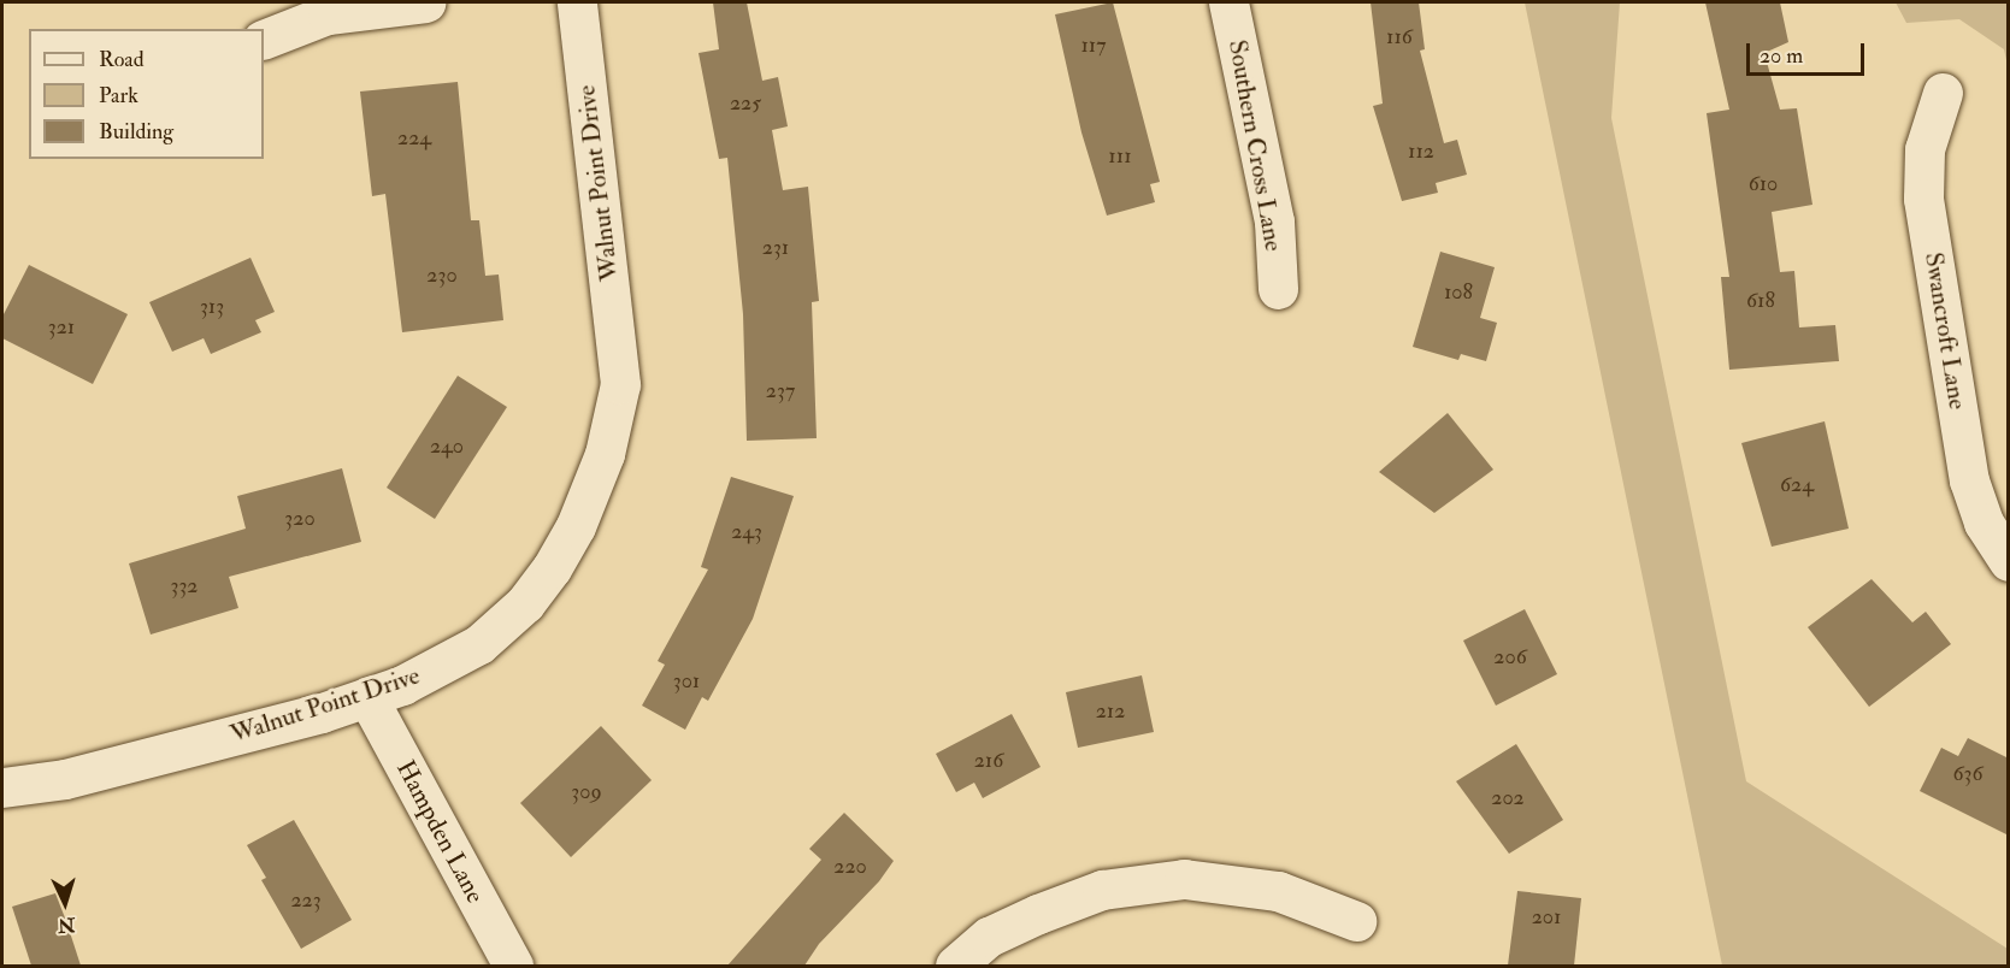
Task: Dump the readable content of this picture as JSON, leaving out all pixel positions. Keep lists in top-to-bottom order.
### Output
{
  "streets": {
    "street": [
      "Southern Cross Lane",
      "Walnut Point Drive",
      "Swancroft Lane",
      "Hampden Lane"
    ]
  },
  "crossings": [
    ["Walnut Point Drive", "Hampden Lane"]
  ],
  "house_numbers": [
    "116",
    "117",
    "225",
    "224",
    "112",
    "111",
    "610",
    "231",
    "230",
    "108",
    "618",
    "313",
    "321",
    "237",
    "240",
    "624",
    "320",
    "243",
    "332",
    "206",
    "301",
    "212",
    "216",
    "636",
    "309",
    "202",
    "220",
    "223",
    "201"
  ],
  "legend": ["Road", "Park", "Building"],
  "scale_bar": "20 m",
  "north": "bottom"
}
